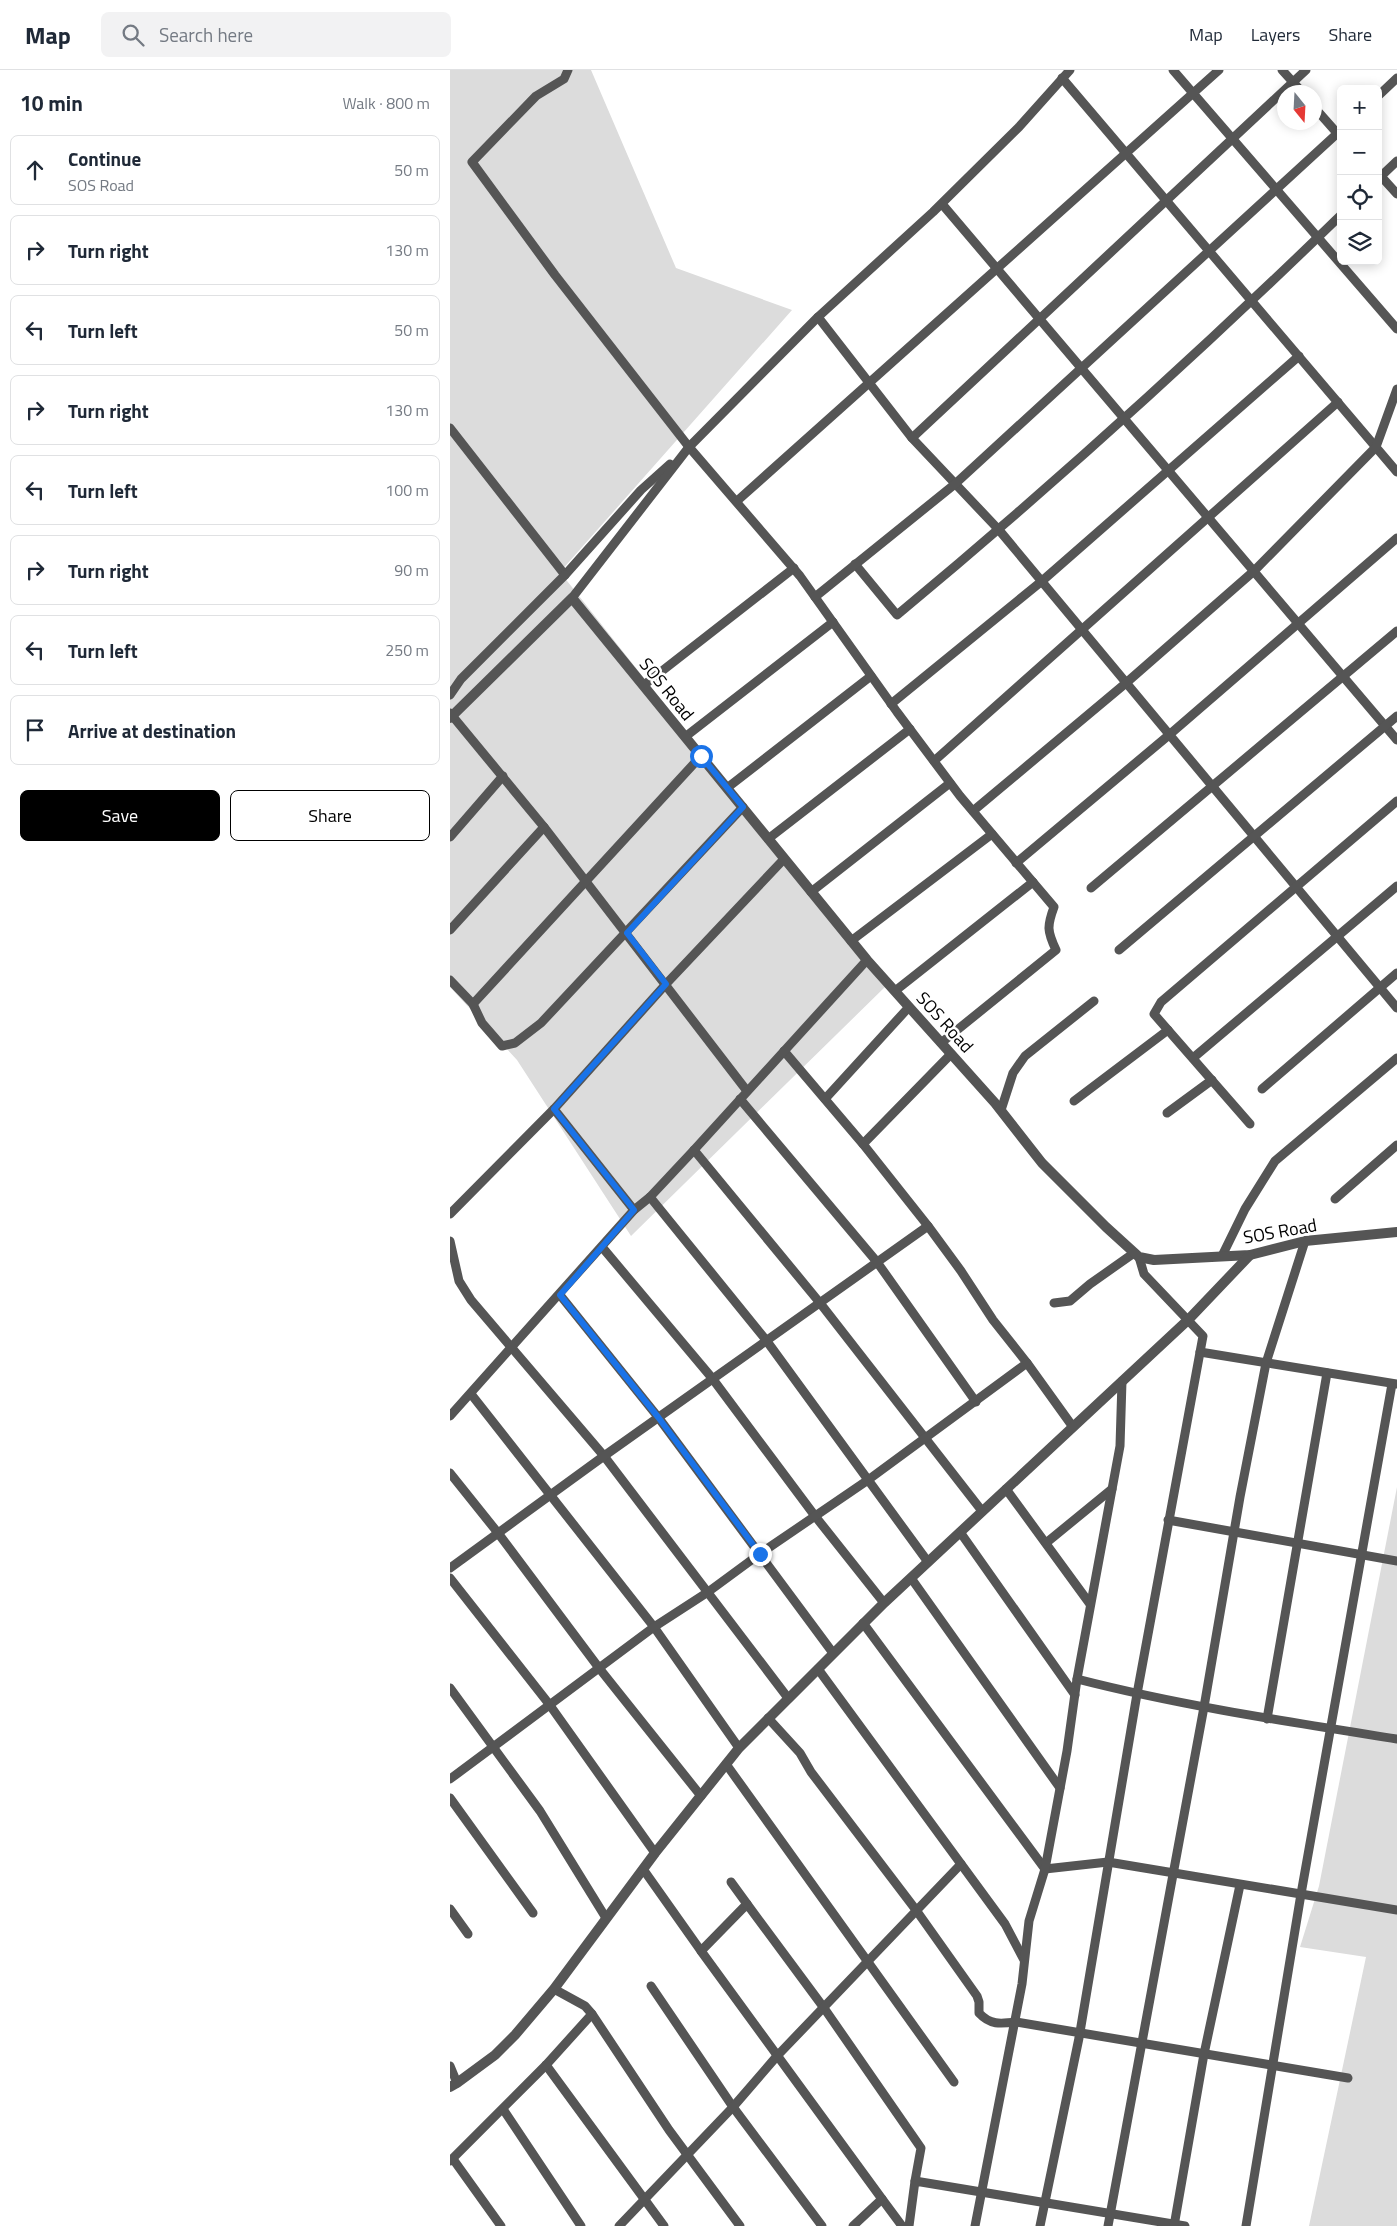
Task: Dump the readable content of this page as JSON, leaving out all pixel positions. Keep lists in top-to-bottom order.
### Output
{
  "streets": {
    "street": ["SOS Road"]
  },
  "north": "bottom",
  "page": {
    "header": "Map",
    "search": "Search here",
    "nav": ["Map", "Layers", "Share"],
    "heading": ["10 min", "Walk · 800 m"],
    "map_buttons": ["+", "−"],
    "list": [
      ["Continue", "SOS Road", "50 m"],
      ["Turn right", "130 m"],
      ["Turn left", "50 m"],
      ["Turn right", "130 m"],
      ["Turn left", "100 m"],
      ["Turn right", "90 m"],
      ["Turn left", "250 m"],
      "Arrive at destination"
    ],
    "buttons": ["Save", "Share"]
  }
}
